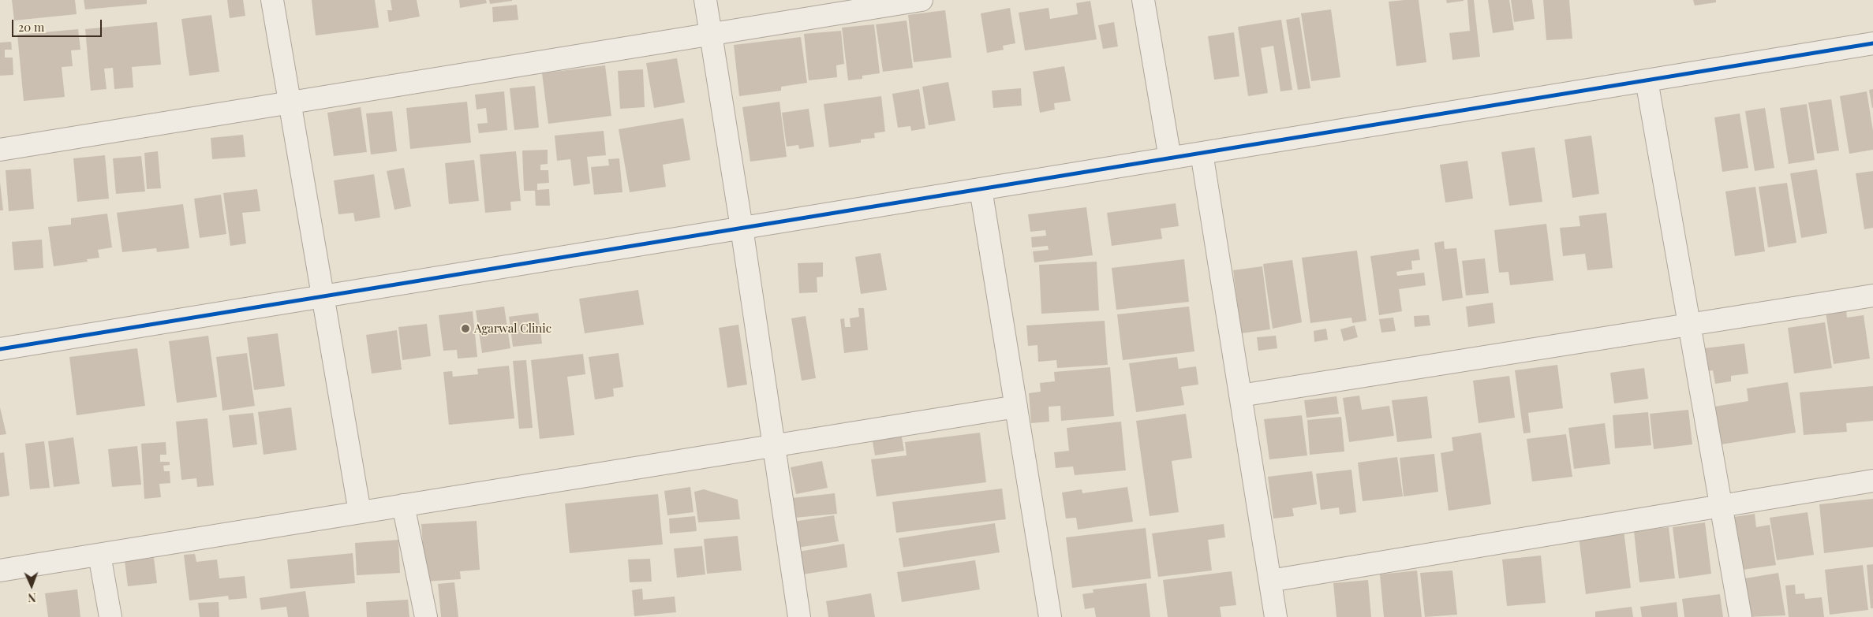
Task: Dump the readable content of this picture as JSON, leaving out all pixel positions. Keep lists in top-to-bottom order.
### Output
{
  "places": ["Agarwal Clinic"],
  "scale_bar": "20 m",
  "north": "bottom"
}
